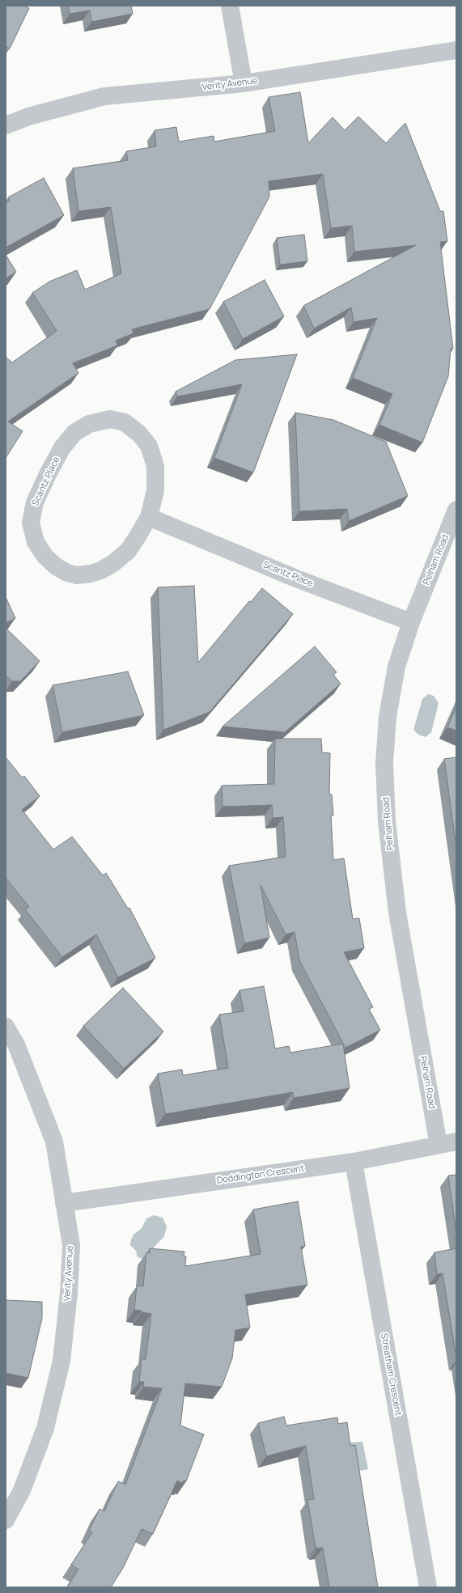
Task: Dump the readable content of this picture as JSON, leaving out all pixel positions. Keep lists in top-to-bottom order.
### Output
{
  "streets": {
    "street": [
      "Verity Avenue",
      "Scantz Place",
      "Pelham Road",
      "Doddington Crescent",
      "Streatham Crescent"
    ]
  },
  "crossings": [
    ["Verity Avenue", "Doddington Crescent"],
    ["Scantz Place", "Pelham Road"],
    ["Pelham Road", "Doddington Crescent"],
    ["Doddington Crescent", "Streatham Crescent"]
  ]
}
